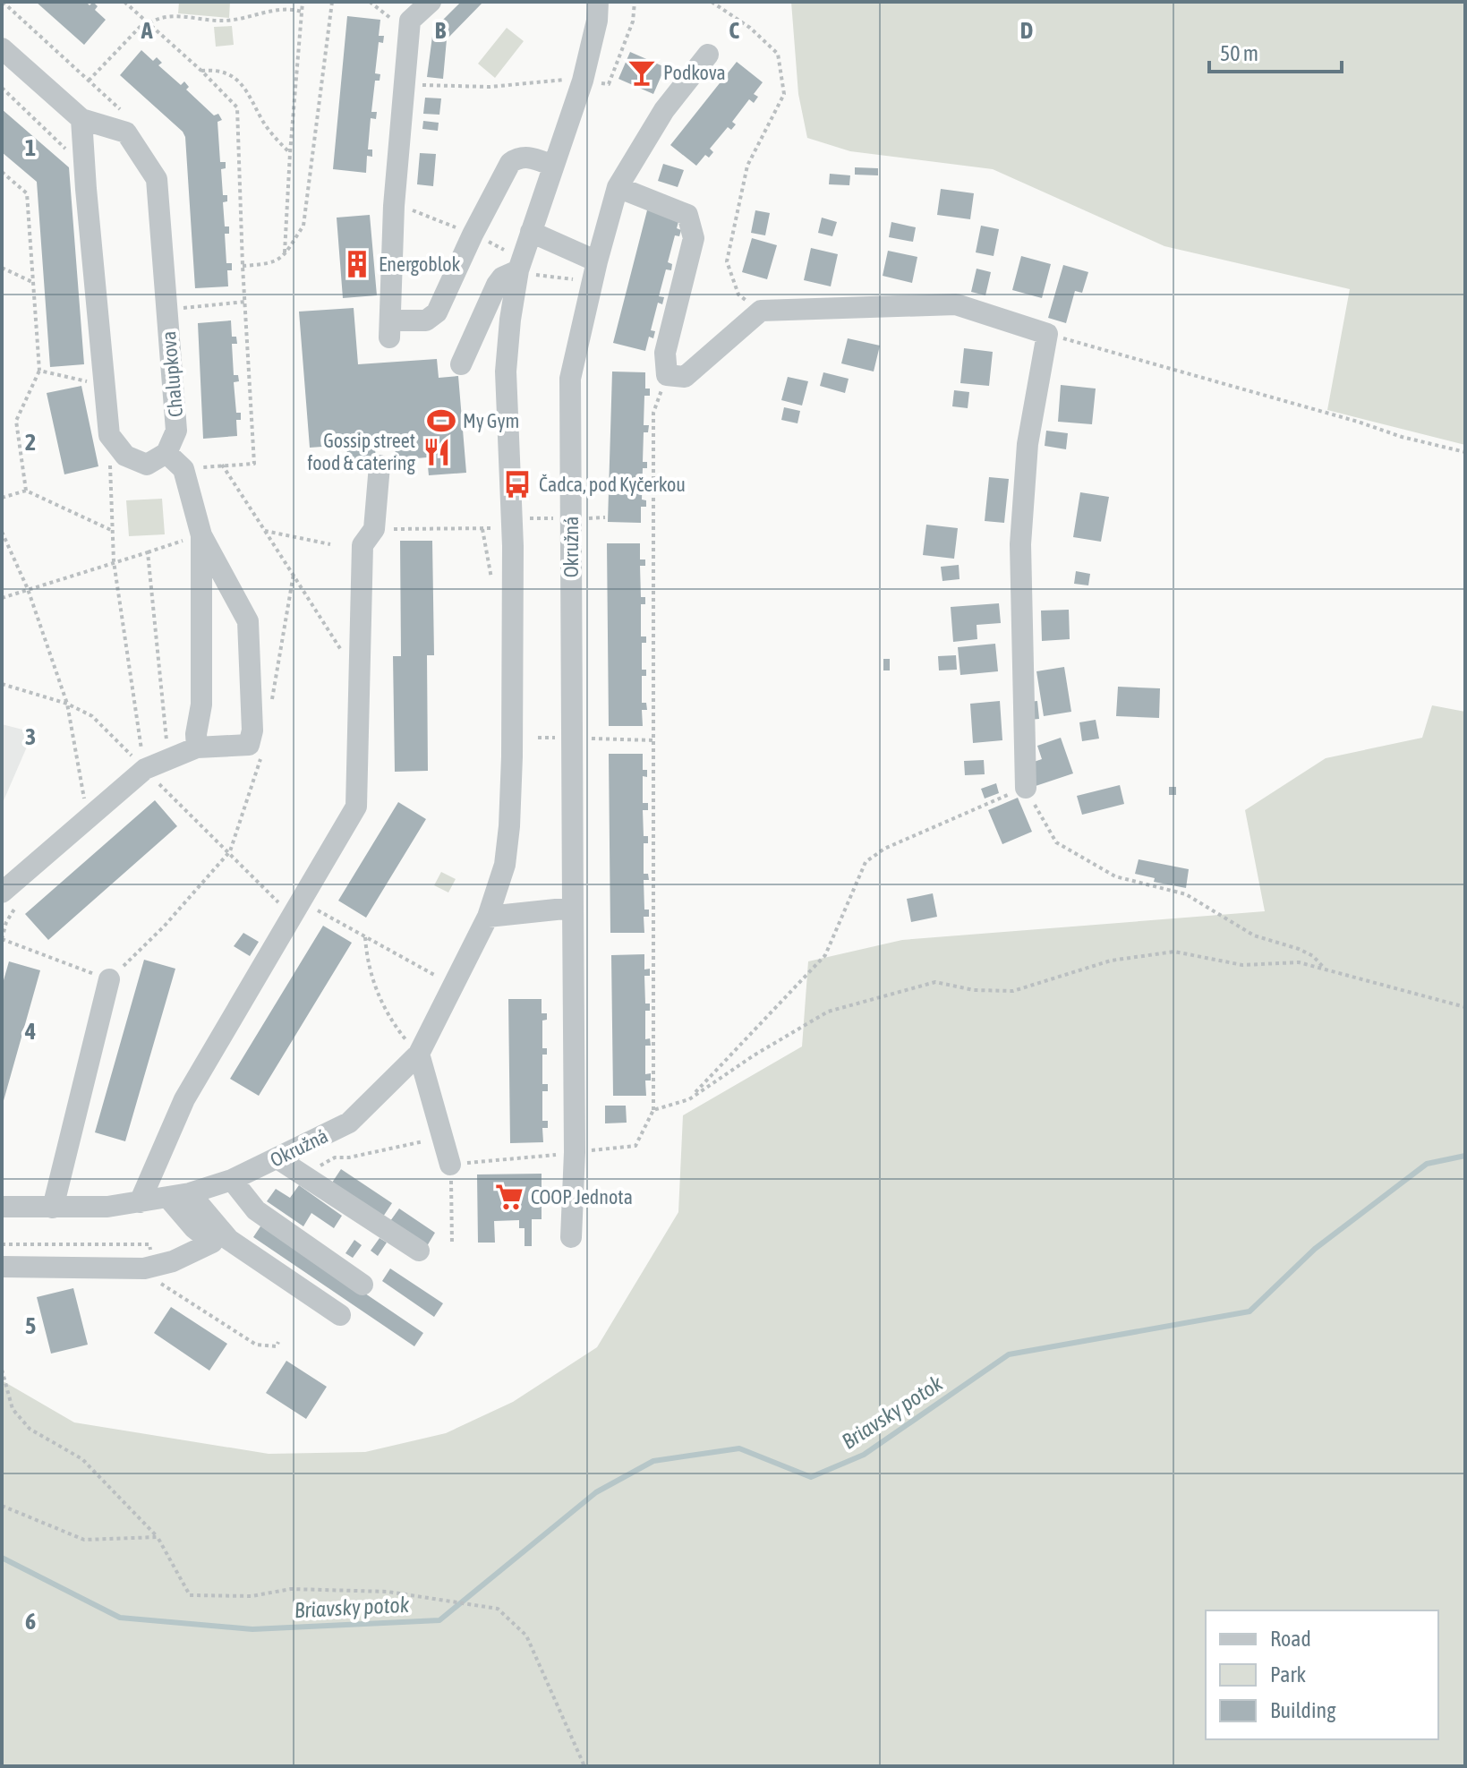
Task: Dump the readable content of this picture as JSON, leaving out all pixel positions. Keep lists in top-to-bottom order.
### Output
{
  "streets": {
    "street": ["Chalupkova", "Okružná"]
  },
  "water": ["Briavsky potok"],
  "places": {
    "bar": ["Podkova"],
    "building": ["Energoblok"],
    "sports": ["My Gym"],
    "restaurant": ["Gossip street food & catering"],
    "bus stop": ["Čadca, pod Kyčerkou"],
    "supermarket": ["COOP Jednota"]
  },
  "legend": ["Road", "Park", "Building"],
  "scale_bar": "50 m",
  "grid": {
    "columns": [
      "A",
      "B",
      "C",
      "D"
    ],
    "rows": [
      "1",
      "2",
      "3",
      "4",
      "5",
      "6"
    ]
  }
}
